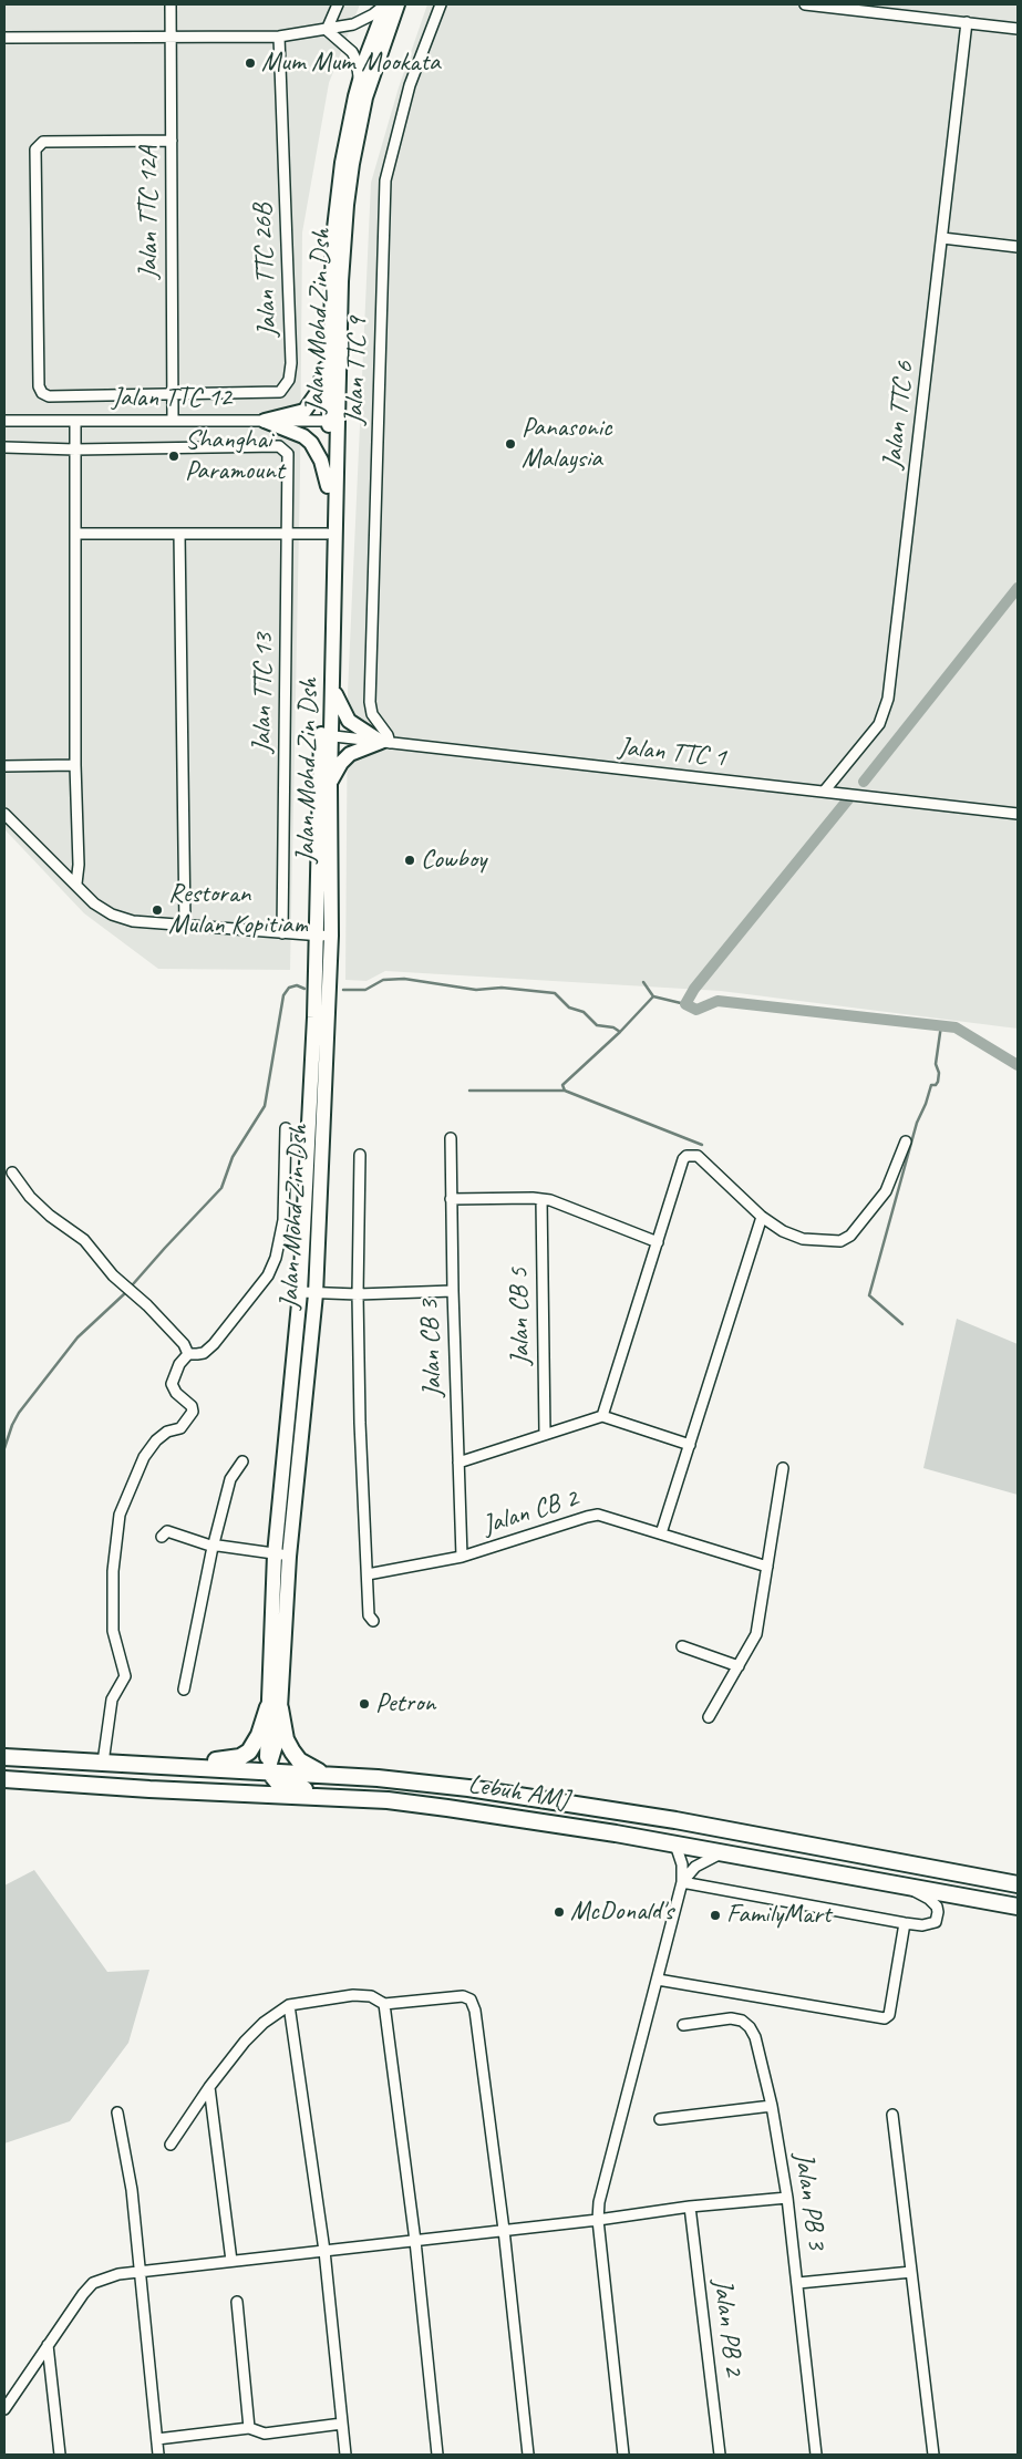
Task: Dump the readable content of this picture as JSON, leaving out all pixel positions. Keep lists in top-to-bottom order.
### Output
{
  "streets": {
    "highway": ["Lebuh AMJ"],
    "main road": ["Jalan Mohd Zin Dsh"],
    "street": [
      "Jalan TTC 12A",
      "Jalan TTC 26B",
      "Jalan TTC 9",
      "Jalan TTC 12",
      "Jalan TTC 6",
      "Jalan TTC 13",
      "Jalan TTC 1",
      "Jalan CB 5",
      "Jalan CB 3",
      "Jalan CB 2",
      "Jalan PB 3",
      "Jalan PB 2"
    ]
  },
  "crossings": [
    ["Jalan TTC 12A", "Jalan TTC 26B"],
    ["Jalan TTC 12A", "Jalan TTC 12"],
    ["Jalan Mohd Zin Dsh", "Jalan TTC 12"],
    ["Jalan Mohd Zin Dsh", "Jalan TTC 1"],
    ["Jalan TTC 9", "Jalan TTC 1"],
    ["Jalan TTC 6", "Jalan TTC 1"],
    ["Jalan CB 3", "Jalan CB 2"]
  ],
  "places": [
    "Mum Mum Mookata",
    "Panasonic Malaysia",
    "Shanghai Paramount",
    "Cowboy",
    "Restoran Mulan Kopitiam",
    "Petron",
    "McDonald's",
    "FamilyMart"
  ]
}
